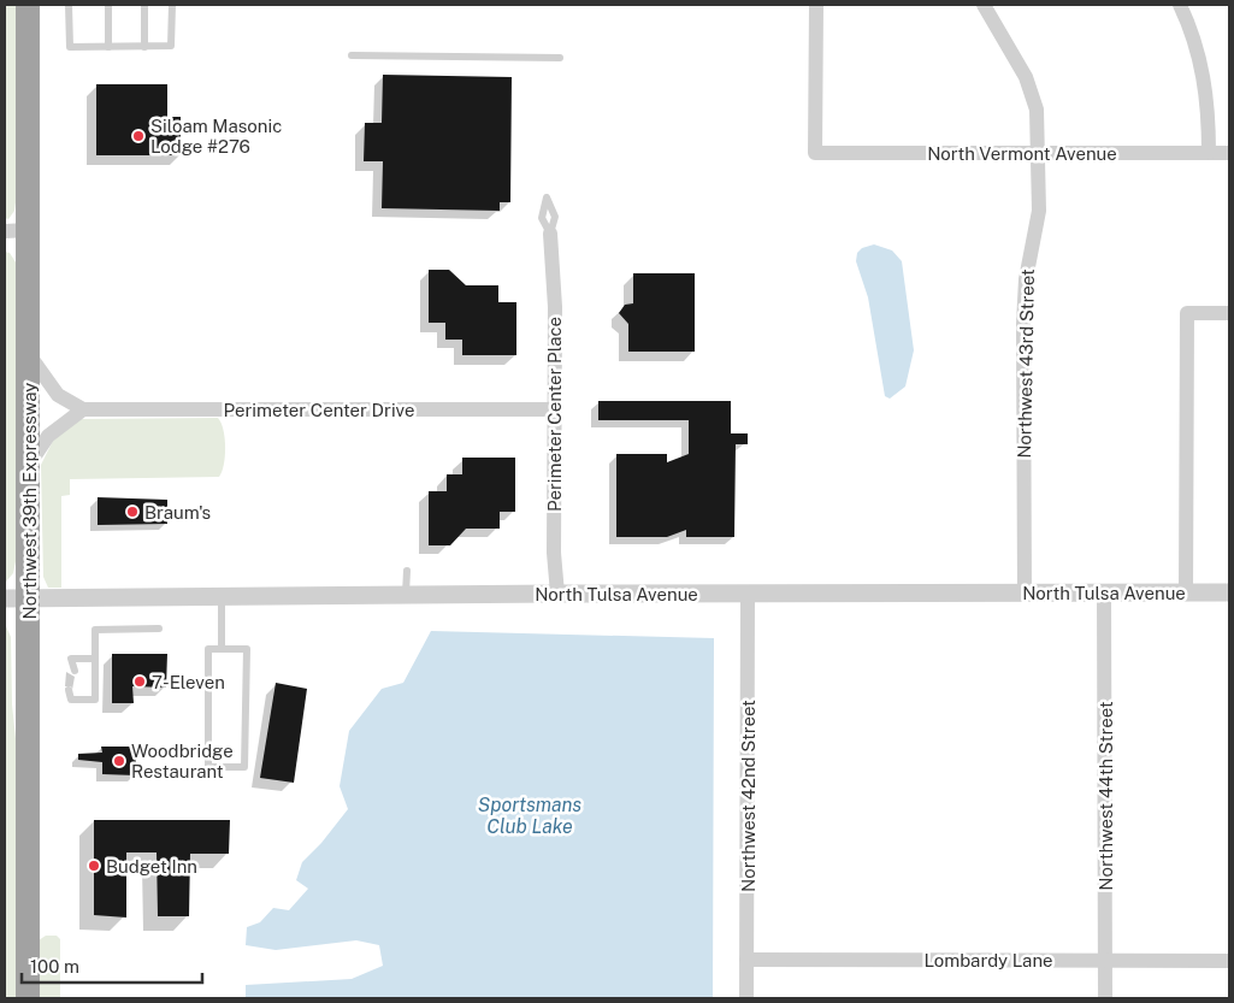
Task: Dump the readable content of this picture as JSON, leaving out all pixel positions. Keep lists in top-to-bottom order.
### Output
{
  "streets": {
    "highway": ["Northwest 39th Expressway"],
    "street": [
      "North Vermont Avenue",
      "Northwest 43rd Street",
      "Perimeter Center Drive",
      "Perimeter Center Place",
      "North Tulsa Avenue",
      "Northwest 42nd Street",
      "Northwest 44th Street",
      "Lombardy Lane"
    ]
  },
  "crossings": [
    ["North Vermont Avenue", "Northwest 43rd Street"],
    ["Northwest 43rd Street", "North Tulsa Avenue"],
    ["Perimeter Center Drive", "Perimeter Center Place"],
    ["Perimeter Center Place", "North Tulsa Avenue"],
    ["Northwest 39th Expressway", "North Tulsa Avenue"],
    ["North Tulsa Avenue", "Northwest 42nd Street"],
    ["North Tulsa Avenue", "Northwest 44th Street"],
    ["Northwest 42nd Street", "Lombardy Lane"],
    ["Northwest 44th Street", "Lombardy Lane"]
  ],
  "water": ["Sportsmans Club Lake"],
  "places": [
    "Siloam Masonic Lodge #276",
    "Braum's",
    "7-Eleven",
    "Woodbridge Restaurant",
    "Budget Inn"
  ],
  "scale_bar": "100 m"
}
